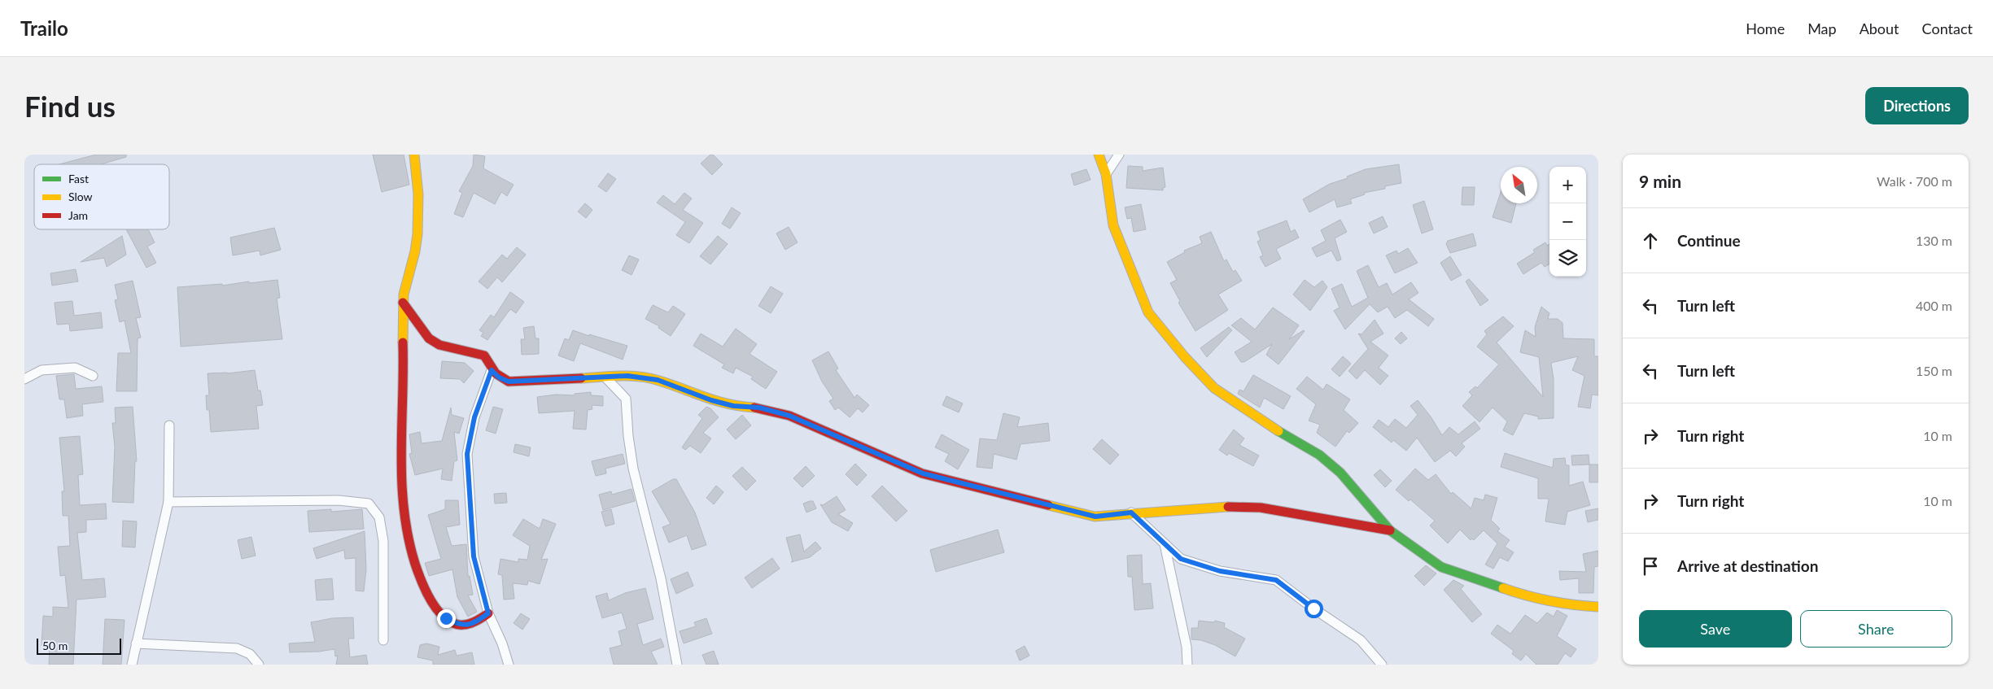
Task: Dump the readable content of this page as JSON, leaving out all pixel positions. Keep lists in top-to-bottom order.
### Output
{
  "legend": ["Fast", "Slow", "Jam"],
  "scale_bar": "50 m",
  "north": "top left",
  "page": {
    "header": "Trailo",
    "nav": [
      "Home",
      "Map",
      "About",
      "Contact"
    ],
    "buttons": [
      "Directions",
      ["Save", "Share"]
    ],
    "title": "Find us",
    "heading": ["9 min", "Walk · 700 m"],
    "map_buttons": ["+", "−"],
    "list": [
      ["Continue", "130 m"],
      ["Turn left", "400 m"],
      ["Turn left", "150 m"],
      ["Turn right", "10 m"],
      ["Turn right", "10 m"],
      "Arrive at destination"
    ],
    "scale": "50 m"
  }
}
